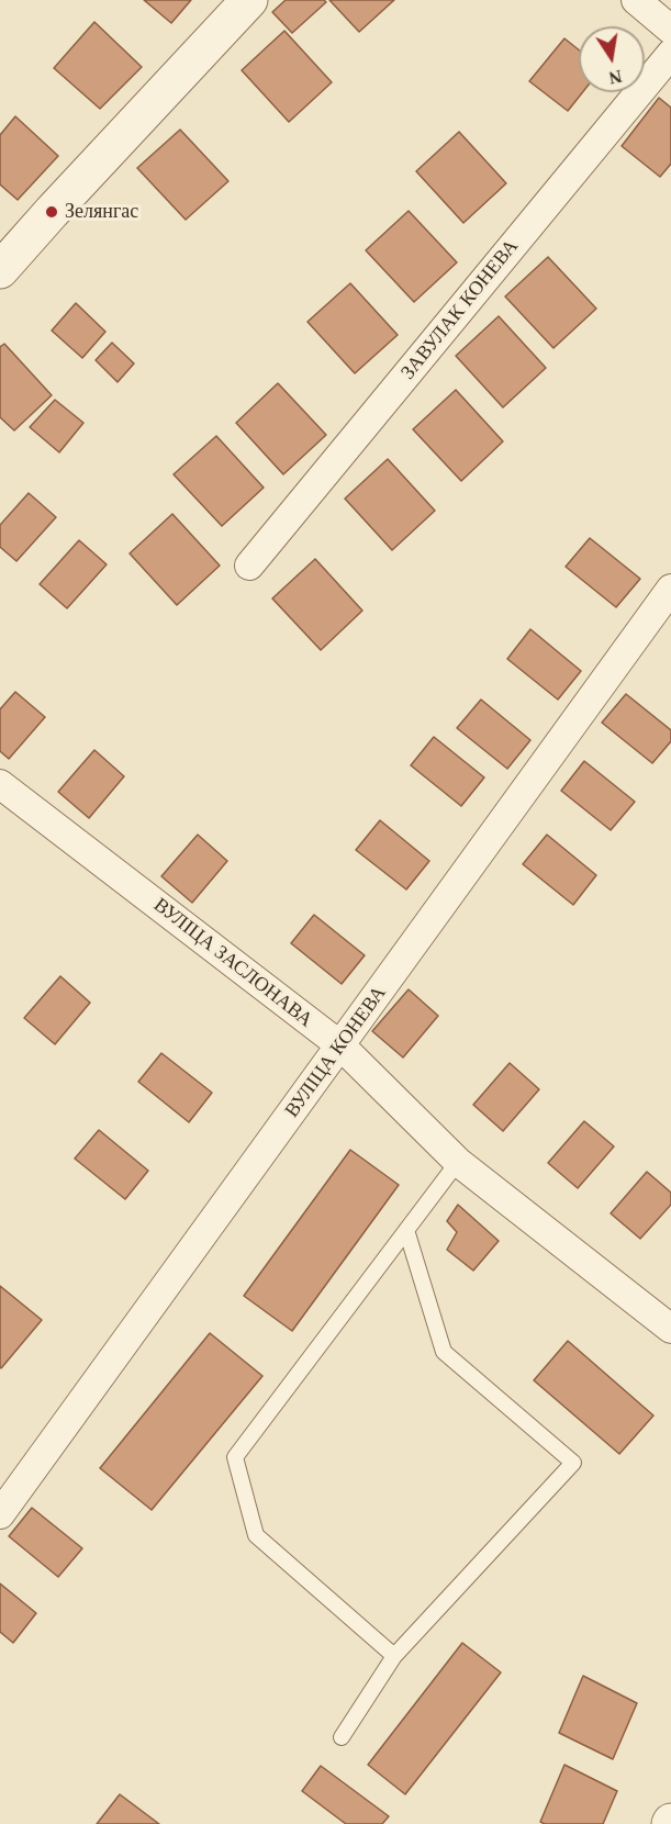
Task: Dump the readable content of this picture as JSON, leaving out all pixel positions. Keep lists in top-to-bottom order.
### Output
{
  "streets": {
    "street": ["ЗАВУЛАК КОНЕВА", "ВУЛІЦА ЗАСЛОНАВА", "ВУЛІЦА КОНЕВА"]
  },
  "crossings": [
    ["ВУЛІЦА ЗАСЛОНАВА", "ВУЛІЦА КОНЕВА"]
  ],
  "places": ["Зелянгас"],
  "north": "bottom"
}
